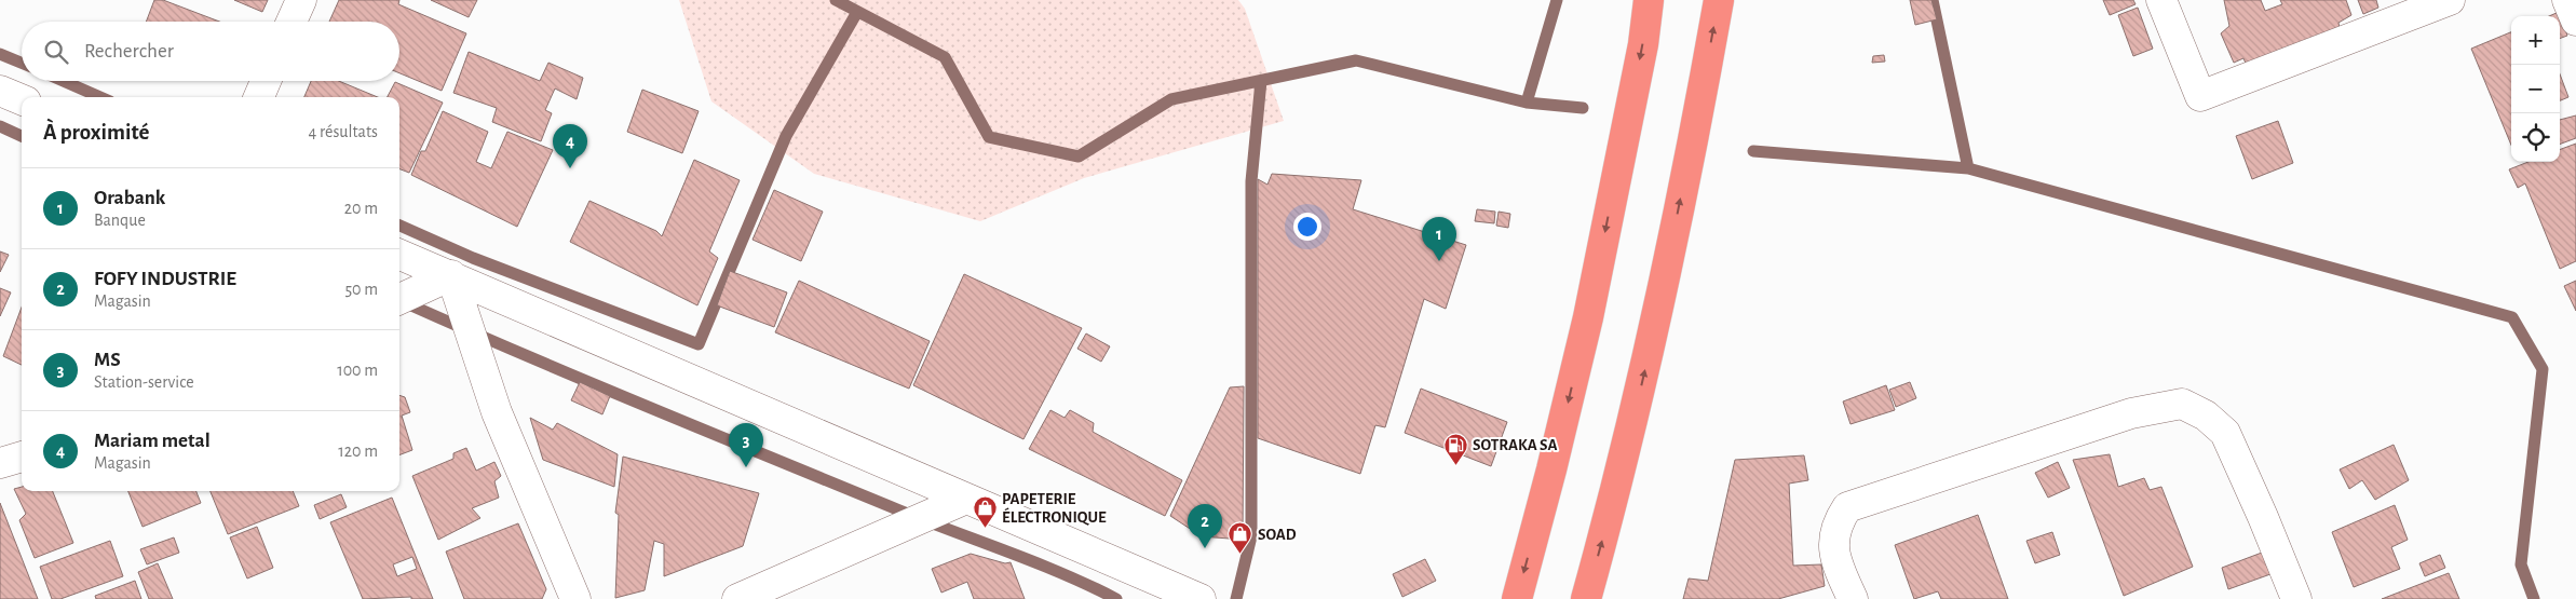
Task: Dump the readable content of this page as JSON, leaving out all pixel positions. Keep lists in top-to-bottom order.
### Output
{
  "places": {
    "fuel station": ["SOTRAKA SA"],
    "shop": ["PAPETERIE ÉLECTRONIQUE", "SOAD"]
  },
  "page": {
    "map_buttons": ["+", "−"],
    "search": "Rechercher",
    "heading": ["À proximité", "4 résultats"],
    "pins": [
      "4",
      "1",
      "3",
      "2"
    ],
    "list": [
      {
        "mark": "1",
        "name": "Orabank",
        "note": "Banque",
        "value": "20 m"
      },
      {
        "mark": "2",
        "name": "FOFY INDUSTRIE",
        "note": "Magasin",
        "value": "50 m"
      },
      {
        "mark": "3",
        "name": "MS",
        "note": "Station-service",
        "value": "100 m"
      },
      {
        "mark": "4",
        "name": "Mariam metal",
        "note": "Magasin",
        "value": "120 m"
      }
    ]
  }
}
